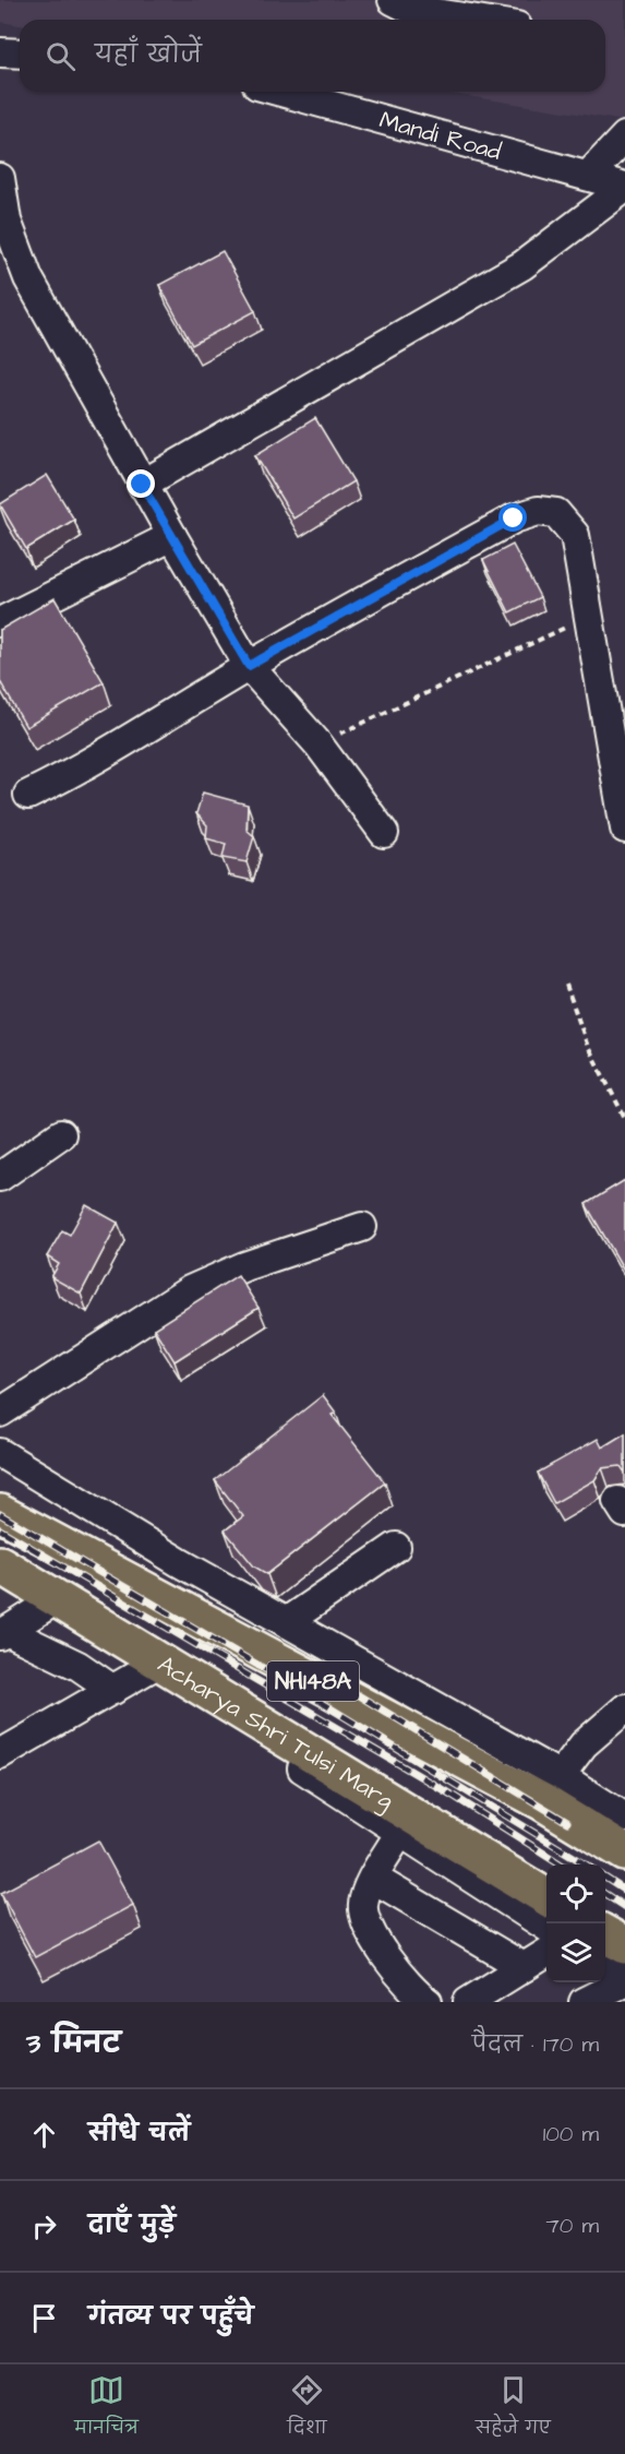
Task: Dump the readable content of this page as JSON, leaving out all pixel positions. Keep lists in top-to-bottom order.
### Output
{
  "streets": {
    "highway": ["NH148A", "Acharya Shri Tulsi Marg"],
    "street": ["Mandi Road"]
  },
  "page": {
    "search": "यहाँ खोजें",
    "heading": ["3 मिनट", "पैदल · 170 m"],
    "list": [
      ["सीधे चलें", "100 m"],
      ["दाएँ मुड़ें", "70 m"],
      "गंतव्य पर पहुँचे"
    ],
    "nav": ["मानचित्र", "दिशा", "सहेजे गए"]
  }
}
